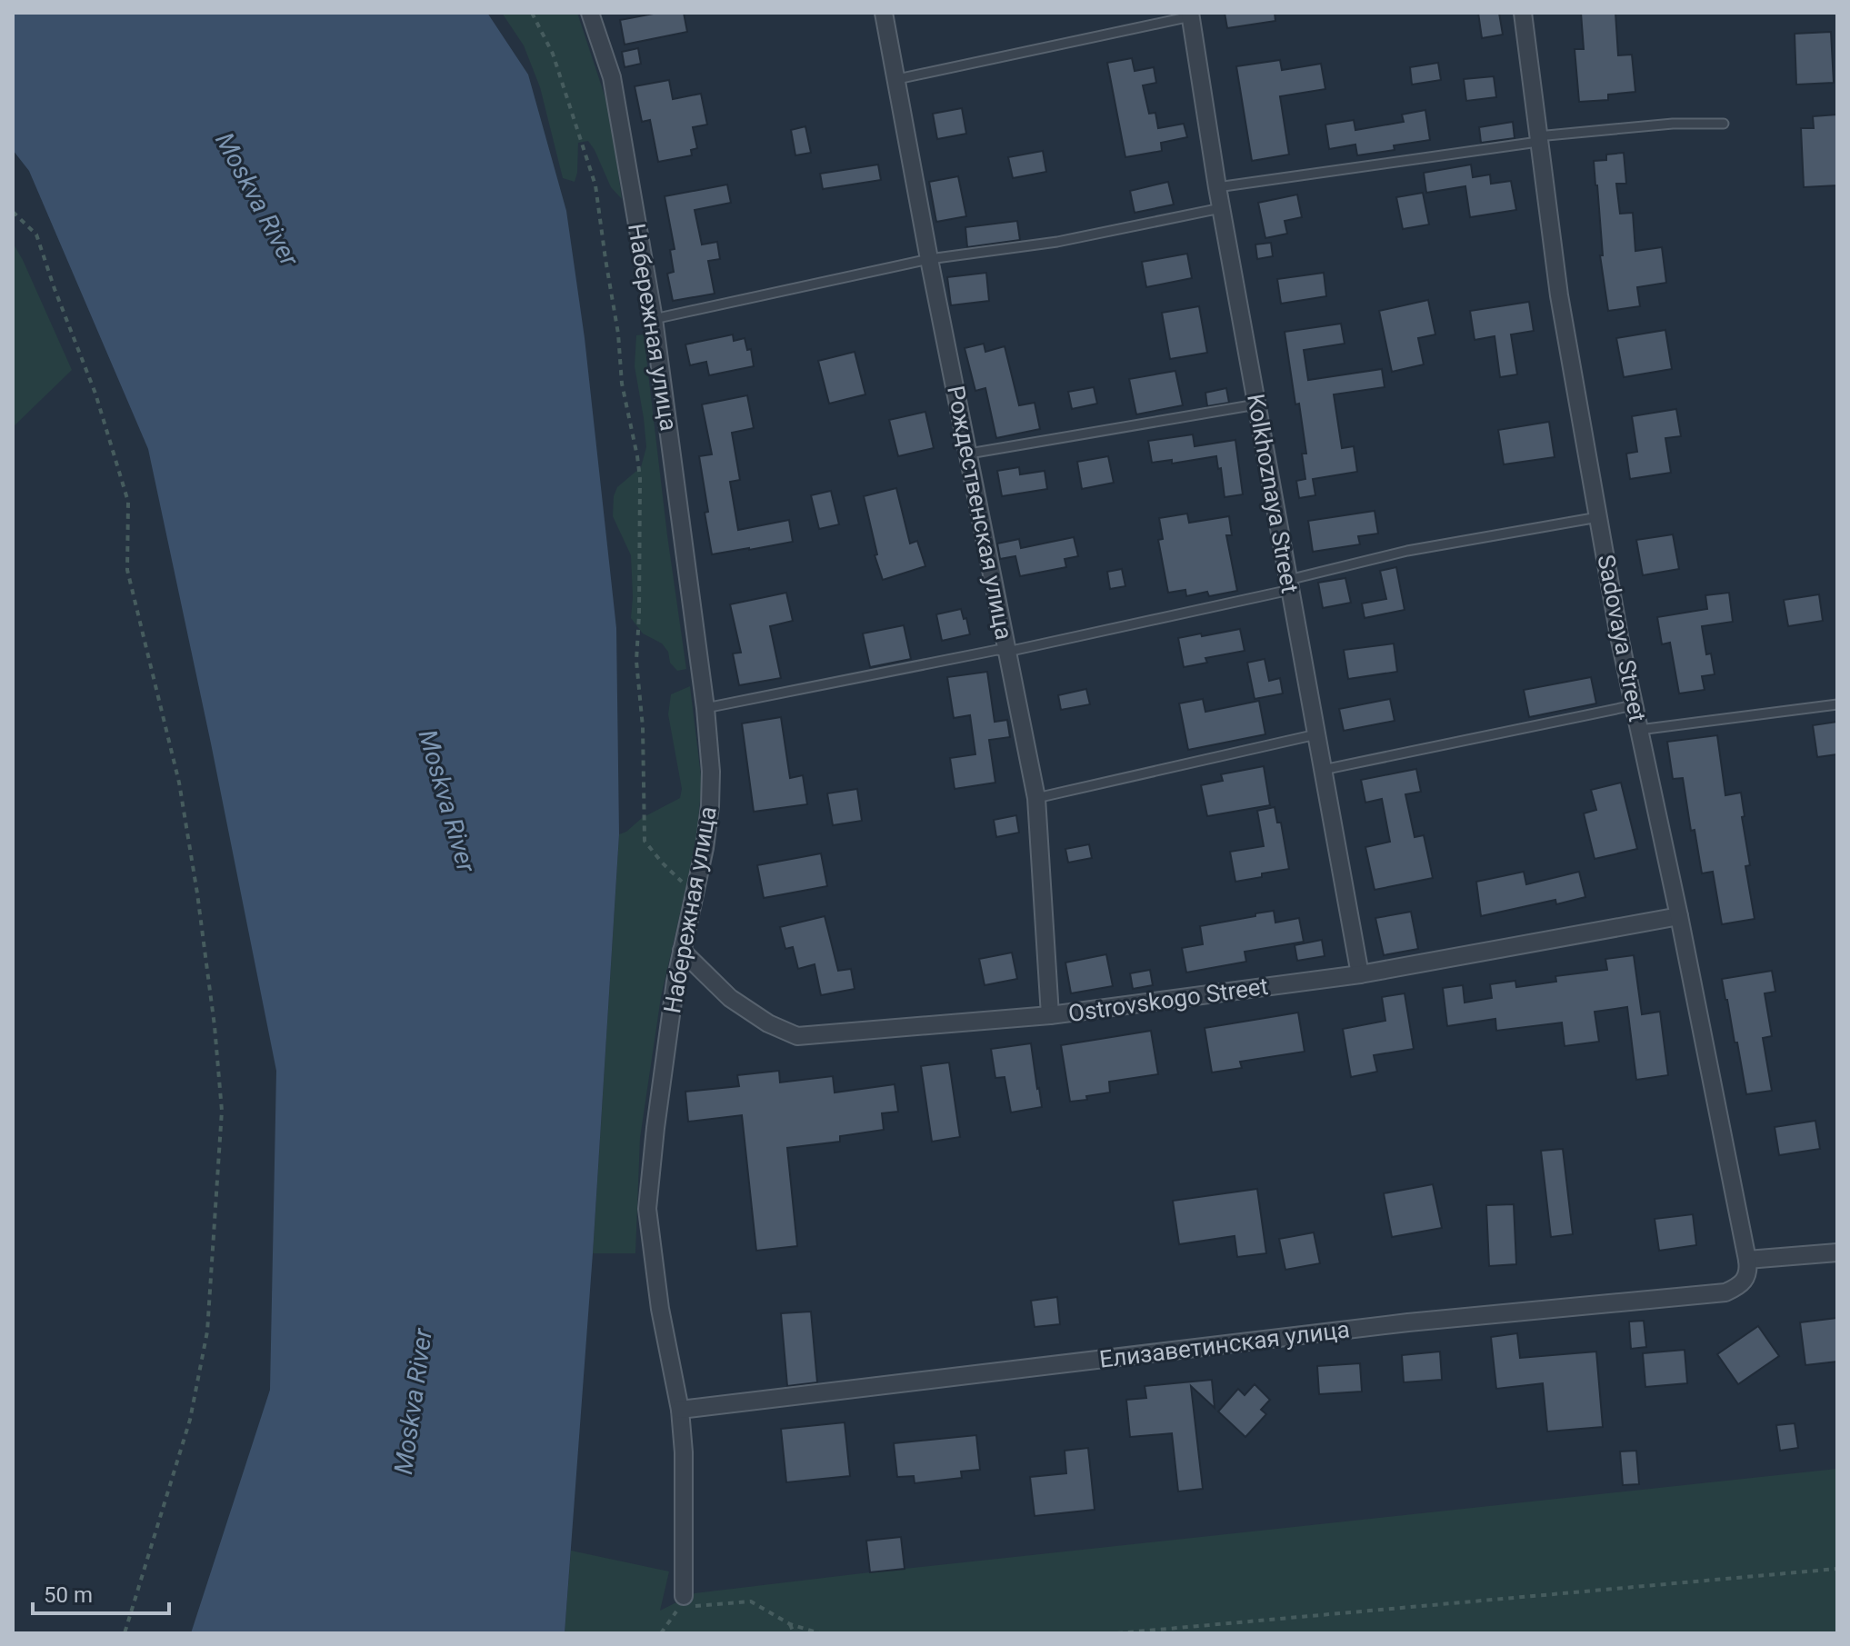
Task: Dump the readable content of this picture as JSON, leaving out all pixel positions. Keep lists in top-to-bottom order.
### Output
{
  "streets": {
    "street": [
      "Набережная улица",
      "Kolkhoznaya Street",
      "Рождественская улица",
      "Sadovaya Street",
      "Ostrovskogo Street",
      "Елизаветинская улица"
    ]
  },
  "crossings": [
    ["Набережная улица", "Ostrovskogo Street"],
    ["Набережная улица", "Елизаветинская улица"],
    ["Kolkhoznaya Street", "Ostrovskogo Street"],
    ["Рождественская улица", "Ostrovskogo Street"],
    ["Sadovaya Street", "Ostrovskogo Street"],
    ["Sadovaya Street", "Елизаветинская улица"]
  ],
  "water": ["Moskva River"],
  "scale_bar": "50 m"
}
